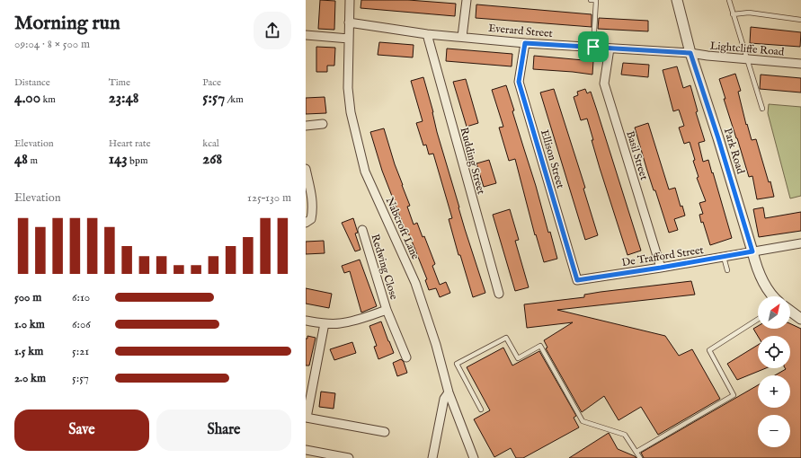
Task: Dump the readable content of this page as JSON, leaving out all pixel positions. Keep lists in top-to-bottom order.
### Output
{
  "streets": {
    "street": [
      "Everard Street",
      "Lightcliffe Road",
      "Park Road",
      "Basil Street",
      "Ellison Street",
      "Rudding Street",
      "Nabcroft Lane",
      "De Trafford Street",
      "Redwing Close"
    ]
  },
  "crossings": [
    ["Everard Street", "Lightcliffe Road"],
    ["Everard Street", "Park Road"],
    ["Everard Street", "Basil Street"],
    ["Everard Street", "Ellison Street"],
    ["Everard Street", "Rudding Street"],
    ["Everard Street", "Nabcroft Lane"],
    ["Lightcliffe Road", "Park Road"],
    ["Park Road", "De Trafford Street"],
    ["Basil Street", "De Trafford Street"],
    ["Ellison Street", "De Trafford Street"]
  ],
  "north": "top right",
  "page": {
    "heading": ["Morning run", "09:04 · 8 × 500 m"],
    "stats": [
      ["Distance", "4.00 km"],
      ["Time", "23:48"],
      ["Pace", "5:57 /km"],
      ["Elevation", "48 m"],
      ["Heart rate", "143 bpm"],
      ["kcal", "268"]
    ],
    "chart": ["Elevation", "125–130 m"],
    "list": [
      {
        "name": "500 m",
        "note": "6:10"
      },
      {
        "name": "1.0 km",
        "note": "6:06"
      },
      {
        "name": "1.5 km",
        "note": "5:21"
      },
      {
        "name": "2.0 km",
        "note": "5:57"
      }
    ],
    "map_buttons": ["+", "−"],
    "buttons": ["Save", "Share"]
  }
}
